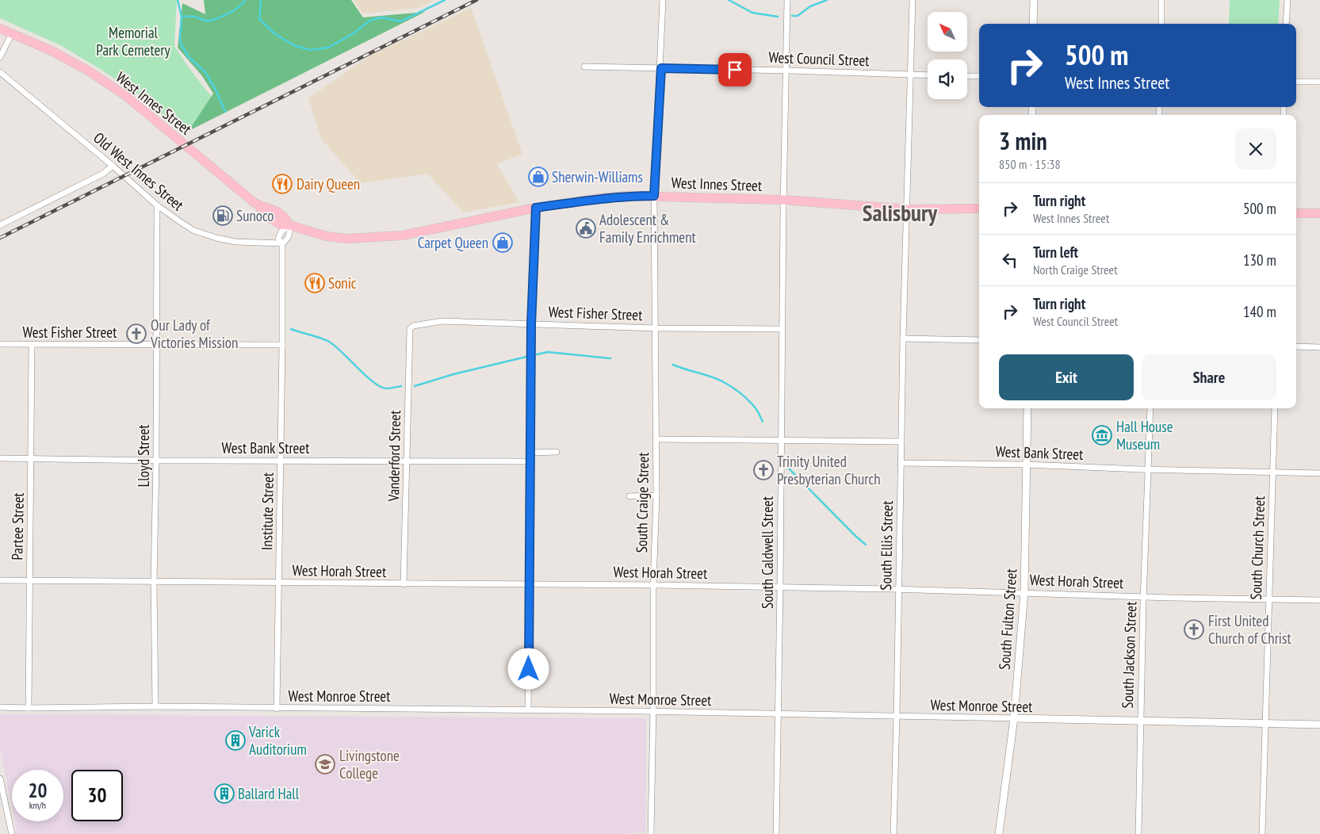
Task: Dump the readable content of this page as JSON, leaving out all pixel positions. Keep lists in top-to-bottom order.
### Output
{
  "streets": {
    "main road": ["West Innes Street"],
    "street": [
      "West Council Street",
      "Old West Innes Street",
      "West Fisher Street",
      "West Bank Street",
      "Lloyd Street",
      "Vanderford Street",
      "South Craige Street",
      "Institute Street",
      "Partee Street",
      "South Ellis Street",
      "South Church Street",
      "South Caldwell Street",
      "West Horah Street",
      "South Fulton Street",
      "South Jackson Street",
      "West Monroe Street"
    ]
  },
  "crossings": [
    ["West Council Street", "South Craige Street"],
    ["West Council Street", "South Ellis Street"],
    ["West Council Street", "South Caldwell Street"],
    ["West Innes Street", "South Craige Street"],
    ["West Innes Street", "Institute Street"],
    ["West Innes Street", "South Ellis Street"],
    ["West Innes Street", "South Caldwell Street"],
    ["Old West Innes Street", "Lloyd Street"],
    ["Old West Innes Street", "Institute Street"],
    ["West Fisher Street", "Lloyd Street"],
    ["West Fisher Street", "Vanderford Street"],
    ["West Fisher Street", "South Craige Street"],
    ["West Fisher Street", "Institute Street"],
    ["West Fisher Street", "Partee Street"],
    ["West Fisher Street", "South Caldwell Street"],
    ["West Bank Street", "Lloyd Street"],
    ["West Bank Street", "Vanderford Street"],
    ["West Bank Street", "Institute Street"],
    ["West Bank Street", "Partee Street"],
    ["West Bank Street", "South Ellis Street"],
    ["West Bank Street", "South Church Street"],
    ["West Bank Street", "South Fulton Street"],
    ["West Bank Street", "South Jackson Street"],
    ["Lloyd Street", "West Horah Street"],
    ["Lloyd Street", "West Monroe Street"],
    ["Vanderford Street", "West Horah Street"],
    ["South Craige Street", "West Horah Street"],
    ["South Craige Street", "West Monroe Street"],
    ["Institute Street", "West Horah Street"],
    ["Institute Street", "West Monroe Street"],
    ["Partee Street", "West Horah Street"],
    ["Partee Street", "West Monroe Street"],
    ["South Ellis Street", "West Horah Street"],
    ["South Ellis Street", "West Monroe Street"],
    ["South Church Street", "West Horah Street"],
    ["South Church Street", "West Monroe Street"],
    ["South Caldwell Street", "West Horah Street"],
    ["South Caldwell Street", "West Monroe Street"],
    ["West Horah Street", "South Fulton Street"],
    ["West Horah Street", "South Jackson Street"],
    ["South Fulton Street", "West Monroe Street"],
    ["South Jackson Street", "West Monroe Street"]
  ],
  "districts": ["Salisbury"],
  "parks": ["Memorial Park Cemetery"],
  "places": {
    "shop": ["Sherwin-Williams", "Carpet Queen"],
    "restaurant": ["Dairy Queen", "Sonic"],
    "fuel station": ["Sunoco"],
    "public building": ["Adolescent & Family Enrichment"],
    "church": ["Our Lady of Victories Mission", "Trinity United Presbyterian Church", "First United Church of Christ"],
    "museum": ["Hall House Museum"],
    "building": ["Varick Auditorium", "Ballard Hall"],
    "school or university": ["Livingstone College"]
  },
  "north": "top left",
  "page": {
    "turn": ["500 m", "West Innes Street"],
    "heading": ["3 min", "850 m · 15:38"],
    "list": [
      {
        "name": "Turn right",
        "note": "West Innes Street",
        "value": "500 m"
      },
      {
        "name": "Turn left",
        "note": "North Craige Street",
        "value": "130 m"
      },
      {
        "name": "Turn right",
        "note": "West Council Street",
        "value": "140 m"
      }
    ],
    "buttons": ["Exit", "Share"],
    "speed": "20 km/h",
    "limit": "30"
  }
}
